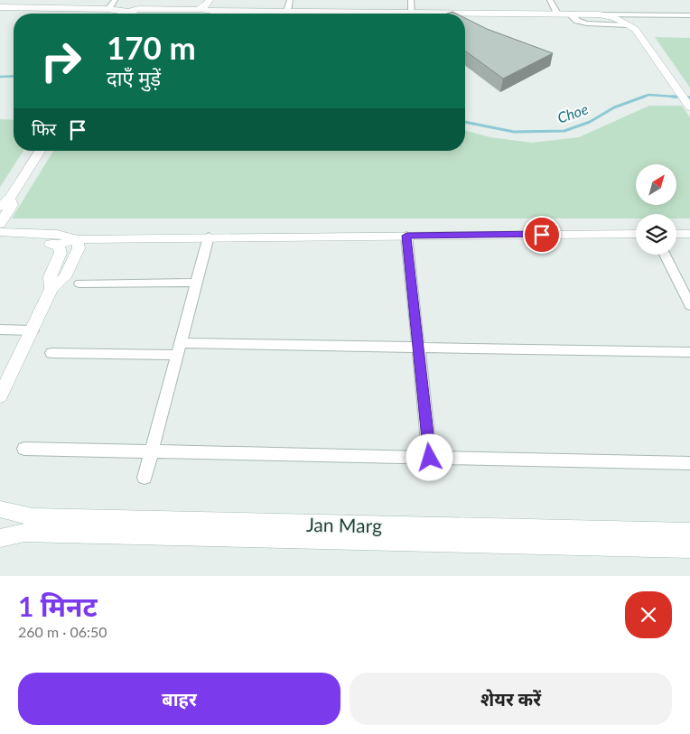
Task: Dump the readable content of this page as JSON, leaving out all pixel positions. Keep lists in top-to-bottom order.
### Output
{
  "streets": {
    "street": ["Jan Marg"]
  },
  "water": ["Choe"],
  "north": "top right",
  "page": {
    "turn": ["170 m", "दाएँ मुड़ें"],
    "then": "फिर",
    "heading": ["1 मिनट", "260 m · 06:50"],
    "buttons": ["बाहर", "शेयर करें"]
  }
}
